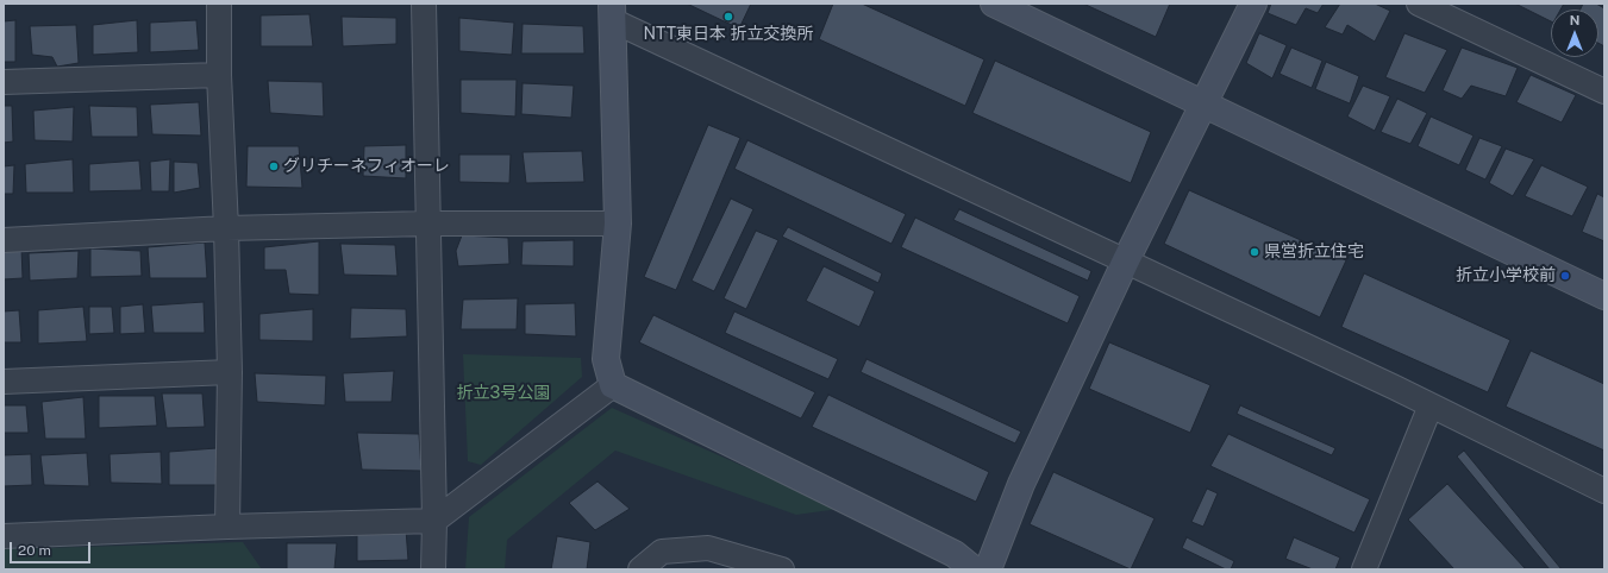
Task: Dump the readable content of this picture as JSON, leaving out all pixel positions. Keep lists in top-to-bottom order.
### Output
{
  "parks": ["折立3号公園"],
  "places": [
    "NTT東日本 折立交換所",
    "グリチーネフィオーレ",
    "県営折立住宅",
    "折立小学校前"
  ],
  "scale_bar": "20 m",
  "north": "top"
}
